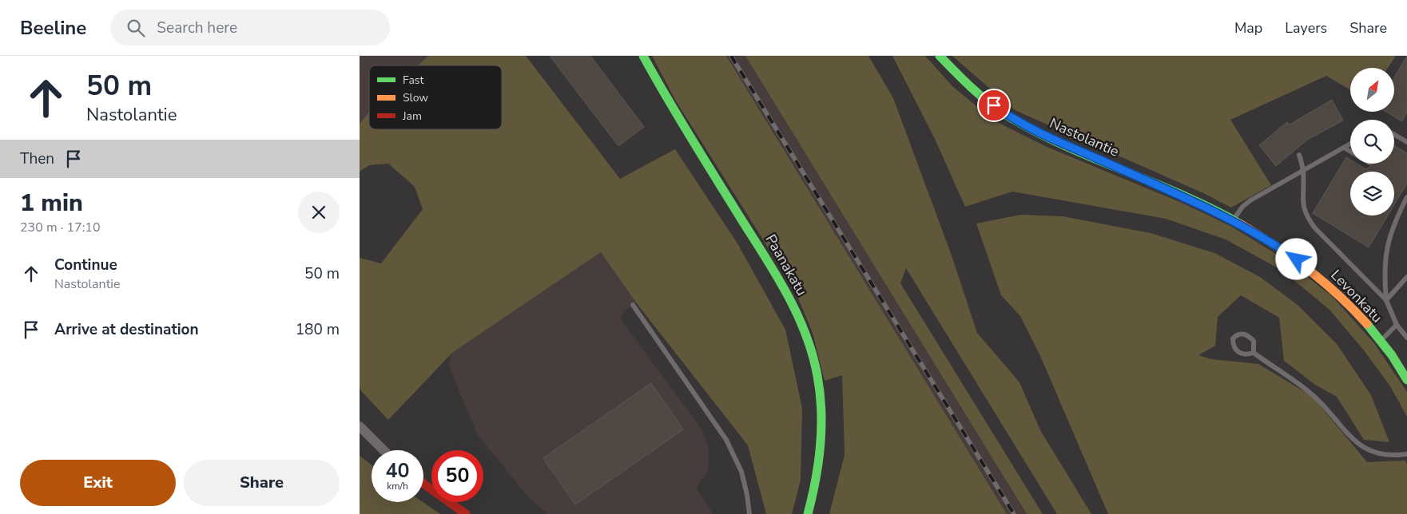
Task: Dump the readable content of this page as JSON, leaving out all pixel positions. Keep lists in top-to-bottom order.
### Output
{
  "streets": {
    "main road": ["Nastolantie", "Paanakatu", "Levonkatu"]
  },
  "crossings": [
    ["Nastolantie", "Levonkatu"]
  ],
  "legend": ["Fast", "Slow", "Jam"],
  "north": "top right",
  "page": {
    "header": "Beeline",
    "search": "Search here",
    "nav": ["Map", "Layers", "Share"],
    "turn": ["50 m", "Nastolantie"],
    "then": "Then",
    "heading": ["1 min", "230 m · 17:10"],
    "list": [
      {
        "name": "Continue",
        "note": "Nastolantie",
        "value": "50 m"
      },
      {
        "name": "Arrive at destination",
        "value": "180 m"
      }
    ],
    "speed": "40 km/h",
    "limit": "50",
    "buttons": ["Exit", "Share"]
  }
}
